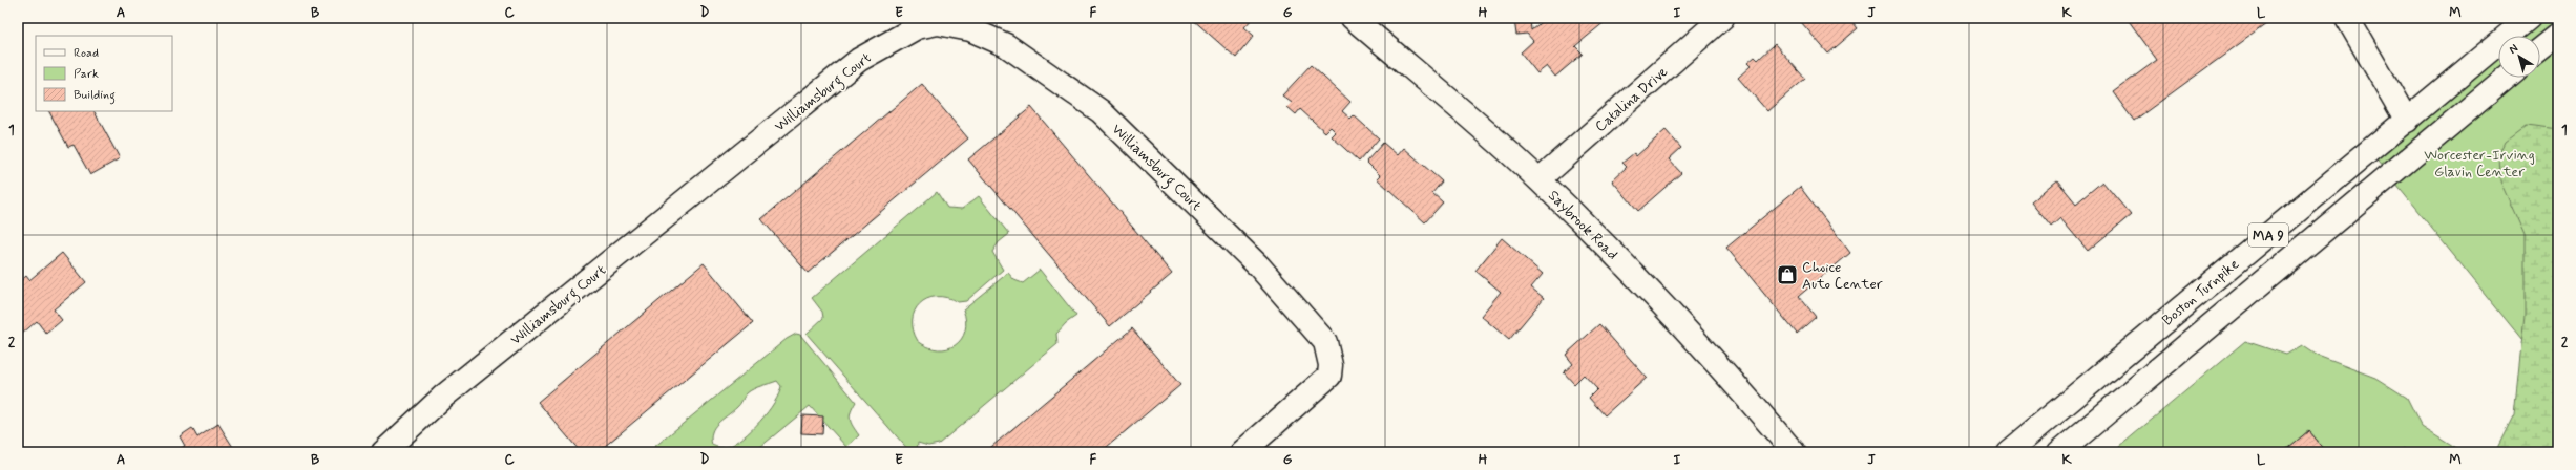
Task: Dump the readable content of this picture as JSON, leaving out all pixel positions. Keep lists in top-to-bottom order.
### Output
{
  "streets": {
    "main road": [
      "Williamsburg Court",
      "Catalina Drive",
      "Saybrook Road",
      "MA 9",
      "Boston Turnpike"
    ]
  },
  "crossings": [
    ["Catalina Drive", "Saybrook Road"]
  ],
  "parks": ["Worcester-Irving Glavin Center"],
  "places": {
    "shop": ["Choice Auto Center"]
  },
  "legend": ["Road", "Park", "Building"],
  "north": "top left",
  "grid": {
    "columns": [
      "A",
      "B",
      "C",
      "D",
      "E",
      "F",
      "G",
      "H",
      "I",
      "J",
      "K",
      "L",
      "M"
    ],
    "rows": ["1", "2"]
  }
}
